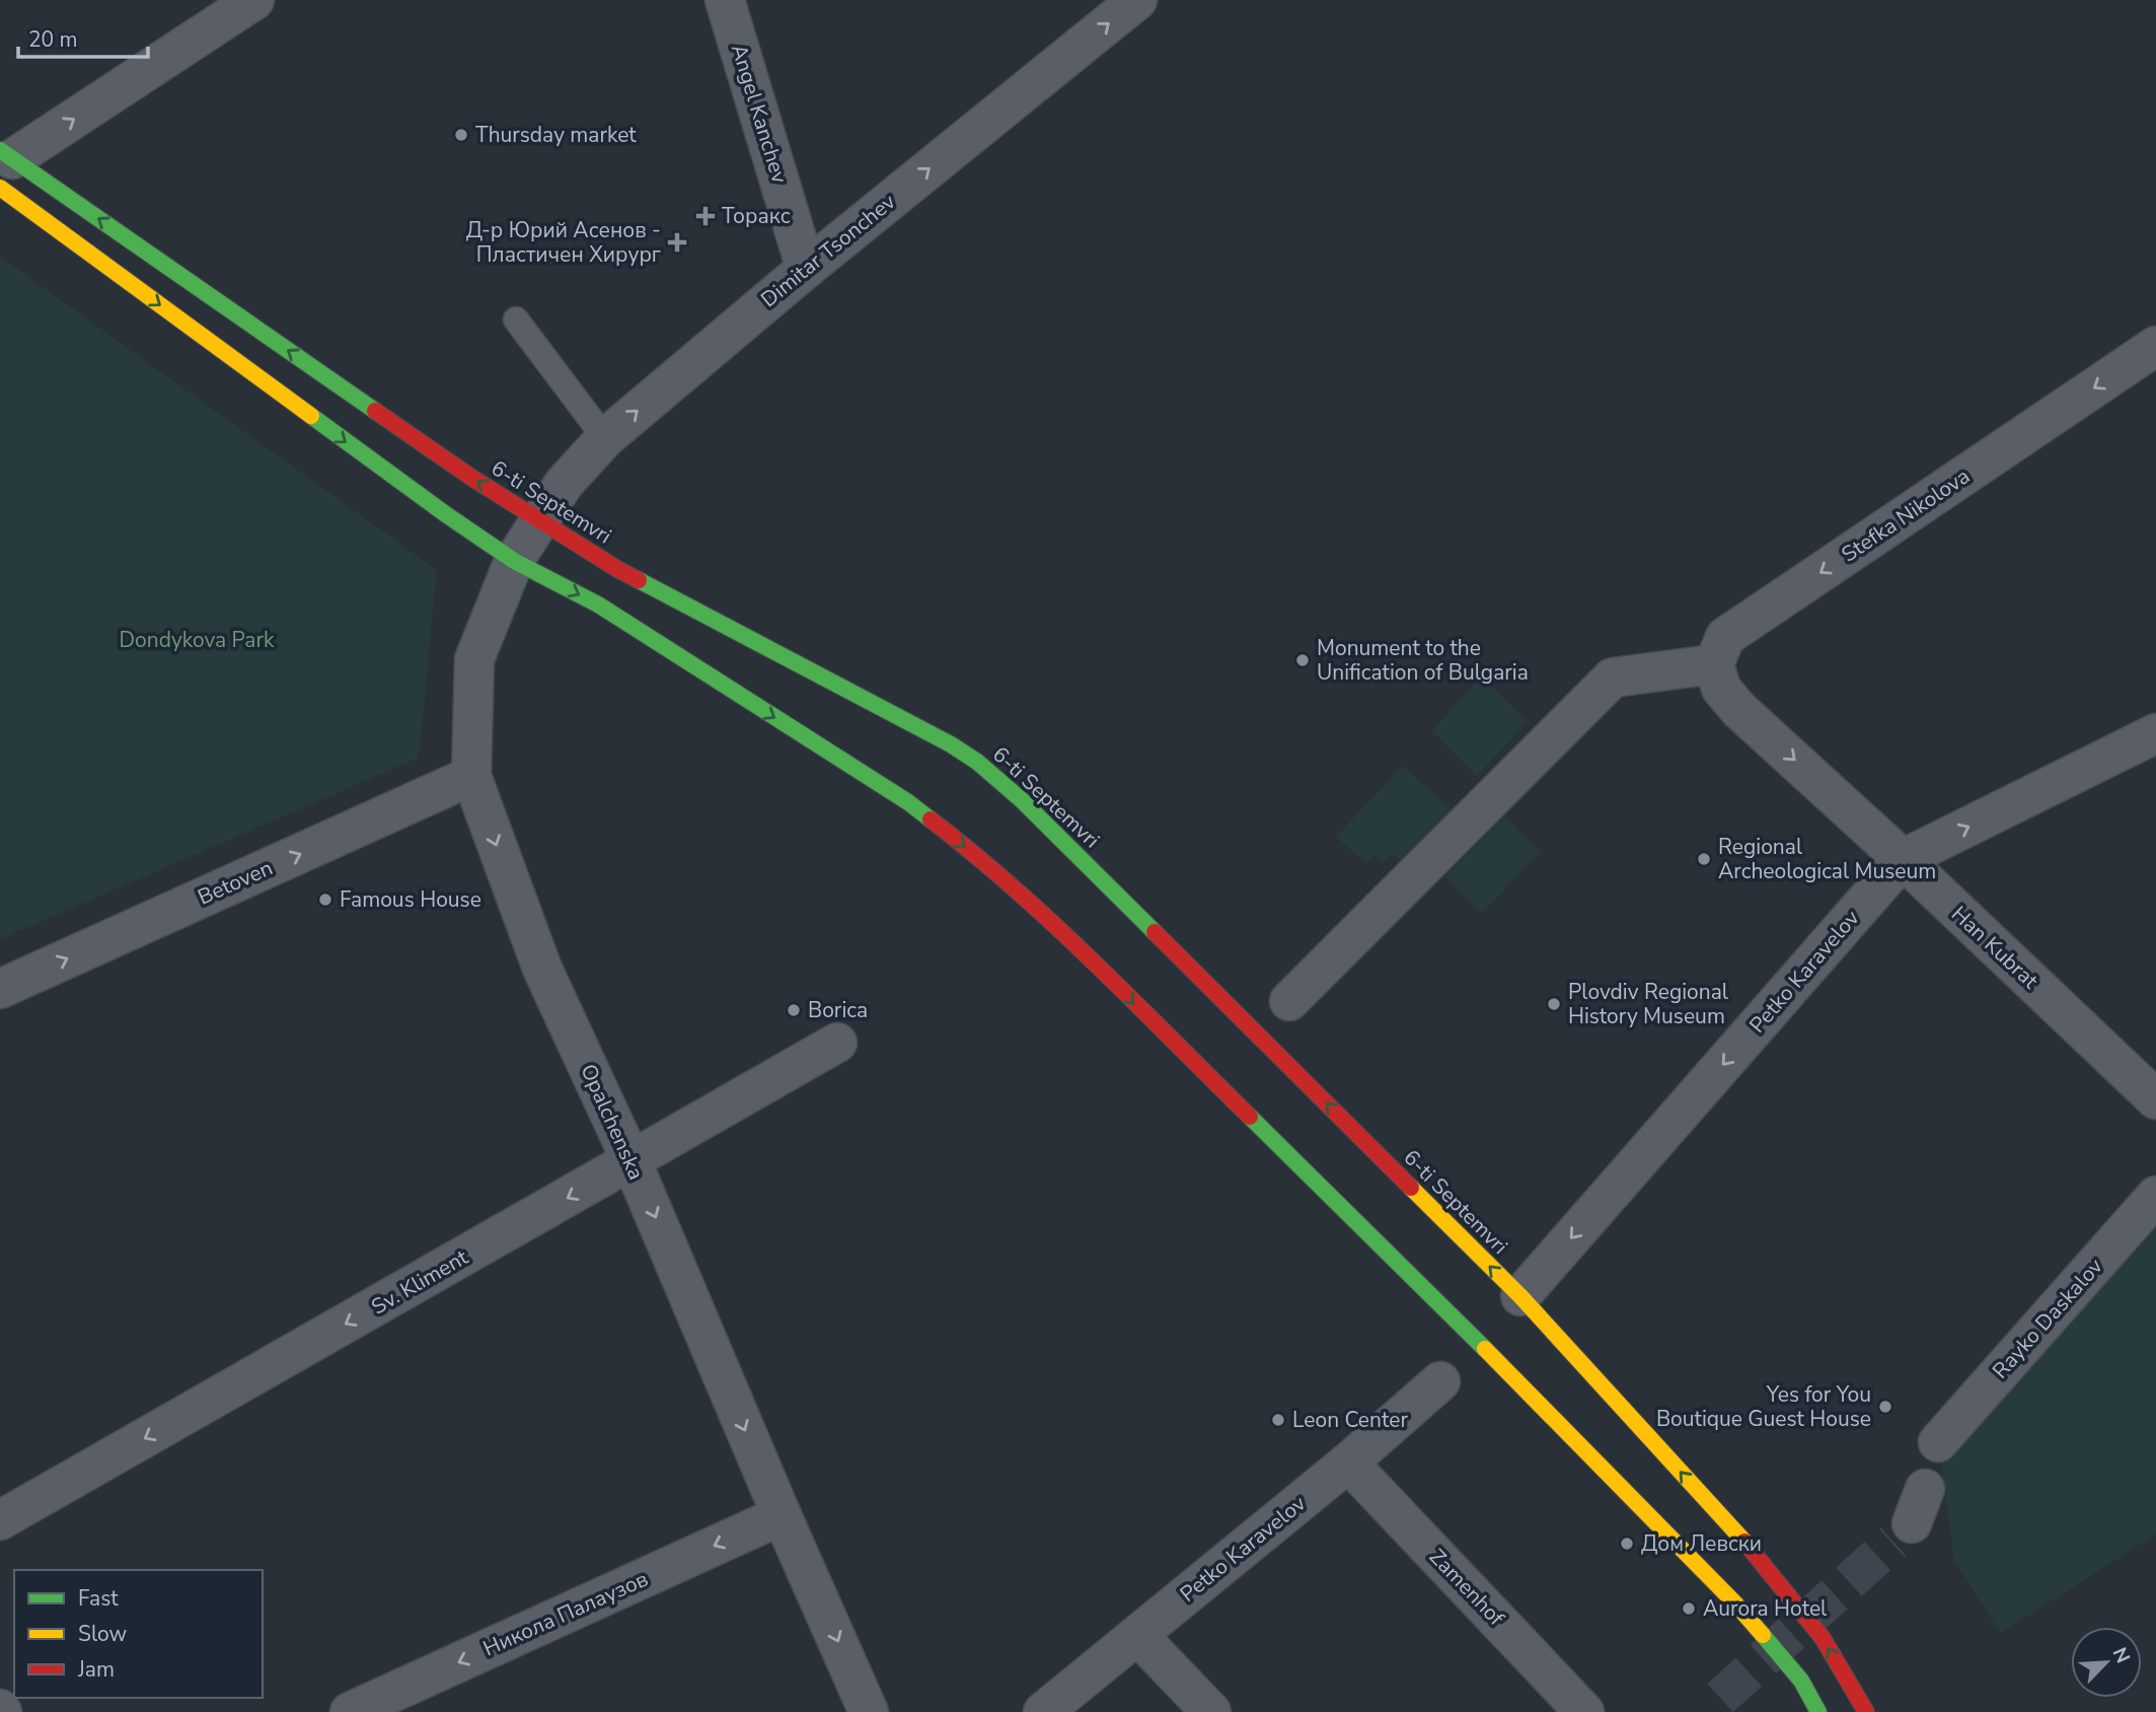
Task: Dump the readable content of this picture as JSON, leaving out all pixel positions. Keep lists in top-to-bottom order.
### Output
{
  "streets": {
    "main road": ["6-ti Septemvri"],
    "street": [
      "Angel Kanchev",
      "Dimitar Tsonchev",
      "Stefka Nikolova",
      "Betoven",
      "Han Kubrat",
      "Petko Karavelov",
      "Opalchenska",
      "Sv. Kliment",
      "Rayko Daskalov",
      "Zamenhof",
      "Никола Палаузов"
    ]
  },
  "crossings": [
    ["Angel Kanchev", "Dimitar Tsonchev"],
    ["Dimitar Tsonchev", "6-ti Septemvri"],
    ["Dimitar Tsonchev", "Opalchenska"],
    ["6-ti Septemvri", "Petko Karavelov"],
    ["6-ti Septemvri", "Opalchenska"],
    ["Stefka Nikolova", "Han Kubrat"],
    ["Betoven", "Opalchenska"],
    ["Han Kubrat", "Petko Karavelov"],
    ["Petko Karavelov", "Zamenhof"],
    ["Opalchenska", "Sv. Kliment"],
    ["Opalchenska", "Никола Палаузов"]
  ],
  "one_way": [
    "Dimitar Tsonchev",
    "Stefka Nikolova",
    "Betoven",
    "Han Kubrat",
    "Opalchenska",
    "Sv. Kliment",
    "Никола Палаузов"
  ],
  "parks": ["Dondykova Park"],
  "places": {
    "other": [
      "Thursday market",
      "Monument to the Unification of Bulgaria",
      "Regional Archeological Museum",
      "Famous House",
      "Plovdiv Regional History Museum",
      "Borica",
      "Yes for You Boutique Guest House",
      "Leon Center",
      "Дом Левски",
      "Aurora Hotel"
    ],
    "health": ["Торакс", "Д-р Юрий Асенов - Пластичен Хирург"]
  },
  "legend": ["Fast", "Slow", "Jam"],
  "scale_bar": "20 m",
  "north": "top right"
}
